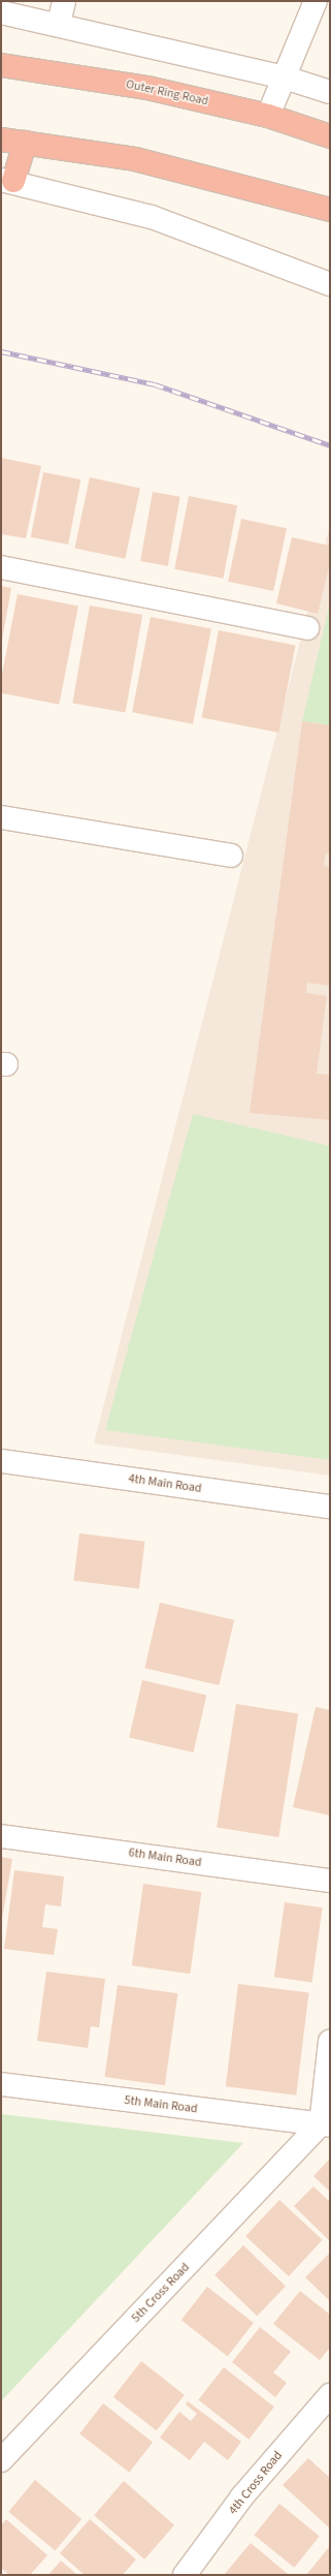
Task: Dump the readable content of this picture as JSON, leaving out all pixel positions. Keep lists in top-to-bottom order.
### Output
{
  "streets": {
    "highway": ["Outer Ring Road"],
    "street": [
      "4th Main Road",
      "6th Main Road",
      "5th Main Road",
      "5th Cross Road",
      "4th Cross Road"
    ]
  },
  "crossings": [
    ["5th Main Road", "5th Cross Road"]
  ]
}
